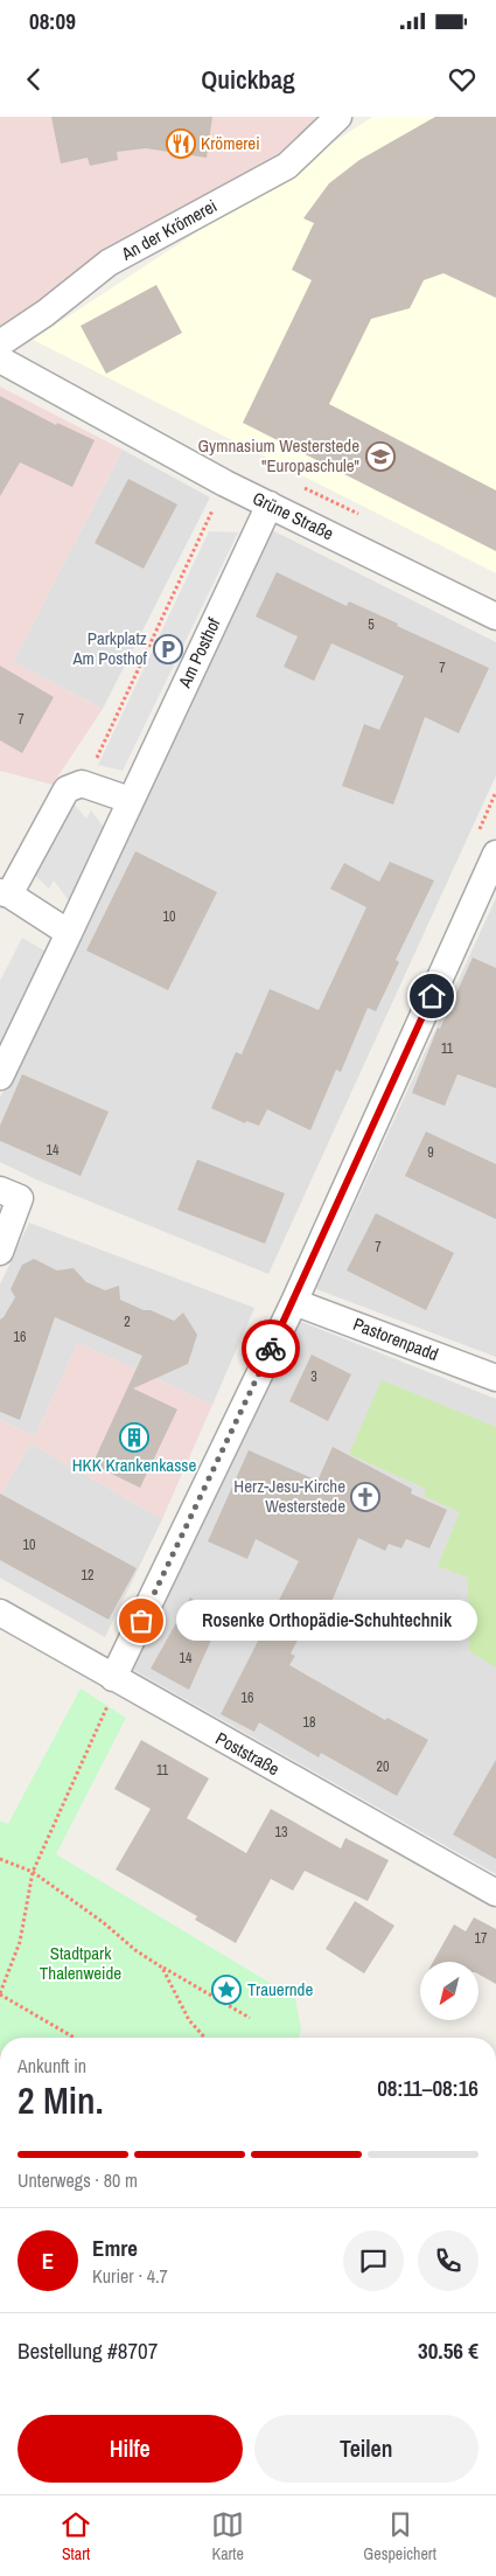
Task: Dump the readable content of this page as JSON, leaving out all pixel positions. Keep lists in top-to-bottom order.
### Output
{
  "streets": {
    "street": [
      "An der Krömerei",
      "Grüne Straße",
      "Am Posthof",
      "Pastorenpadd",
      "Poststraße"
    ]
  },
  "crossings": [
    ["Grüne Straße", "Am Posthof"]
  ],
  "parks": ["Stadtpark Thalenweide"],
  "places": {
    "restaurant": ["Krömerei"],
    "school or university": ["Gymnasium Westerstede \"Europaschule\""],
    "parking": ["Parkplatz Am Posthof"],
    "building": ["HKK Krankenkasse"],
    "church": ["Herz-Jesu-Kirche Westerstede"],
    "other": ["Rosenke Orthopädie-Schuhtechnik"],
    "place": ["Trauernde"]
  },
  "house_numbers": [
    "5",
    "7",
    "7",
    "10",
    "11",
    "14",
    "9",
    "7",
    "2",
    "16",
    "3",
    "10",
    "12",
    "14",
    "16",
    "18",
    "20",
    "11",
    "13",
    "17"
  ],
  "north": "bottom left",
  "page": {
    "status": "08:09",
    "header": "Quickbag",
    "bubble": "Rosenke Orthopädie-Schuhtechnik",
    "heading": ["2 Min.", "Ankunft in", "08:11–08:16"],
    "panel": [
      "Emre",
      "Kurier · 4.7",
      "Bestellung #8707",
      "30.56 €"
    ],
    "bar": "Unterwegs · 80 m",
    "round": "E",
    "buttons": ["Hilfe", "Teilen"],
    "tabs": ["Start", "Karte", "Gespeichert"]
  }
}
